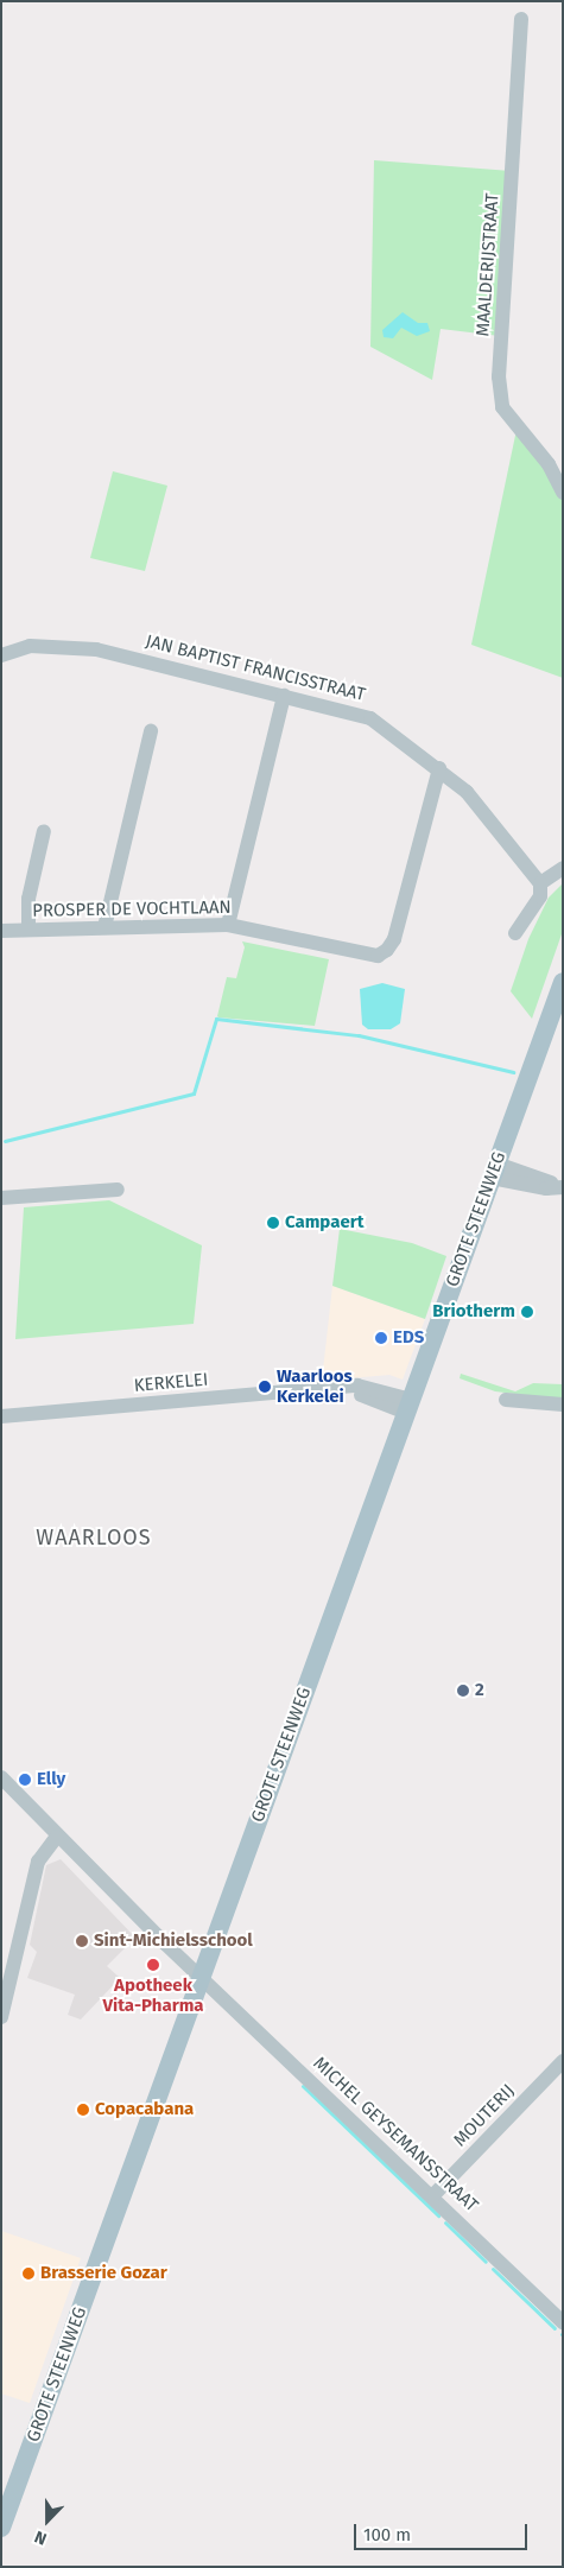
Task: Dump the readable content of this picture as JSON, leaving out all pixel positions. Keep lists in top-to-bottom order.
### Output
{
  "streets": {
    "main road": ["GROTE STEENWEG"],
    "street": [
      "MAALDERIJSTRAAT",
      "JAN BAPTIST FRANCISSTRAAT",
      "PROSPER DE VOCHTLAAN",
      "KERKELEI",
      "MOUTERIJ",
      "MICHEL GEYSEMANSSTRAAT"
    ]
  },
  "crossings": [
    ["JAN BAPTIST FRANCISSTRAAT", "PROSPER DE VOCHTLAAN"],
    ["GROTE STEENWEG", "KERKELEI"],
    ["GROTE STEENWEG", "MICHEL GEYSEMANSSTRAAT"],
    ["MOUTERIJ", "MICHEL GEYSEMANSSTRAAT"]
  ],
  "districts": ["WAARLOOS"],
  "places": [
    "Campaert",
    "Briotherm",
    "EDS",
    "Waarloos Kerkelei",
    "2",
    "Elly",
    "Sint-Michielsschool",
    "Apotheek Vita-Pharma",
    "Copacabana",
    "Brasserie Gozar"
  ],
  "scale_bar": "100 m",
  "north": "bottom"
}
